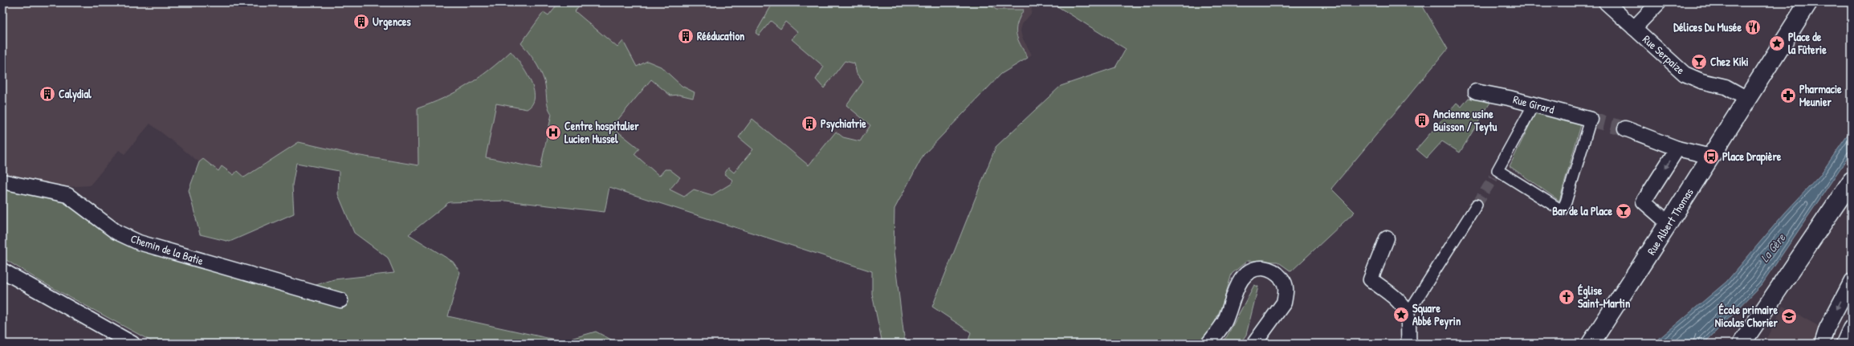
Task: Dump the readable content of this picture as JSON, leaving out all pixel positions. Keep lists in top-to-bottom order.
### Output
{
  "streets": {
    "main road": ["Rue Albert Thomas"],
    "street": ["Rue Serpaize", "Rue Girard", "Chemin de la Batie"]
  },
  "crossings": [
    ["Rue Serpaize", "Rue Albert Thomas"]
  ],
  "water": ["La Gère"],
  "places": {
    "building": [
      "Urgences",
      "Rééducation",
      "Calydial",
      "Ancienne usine Buisson / Teytu",
      "Psychiatrie"
    ],
    "restaurant": ["Délices Du Musée"],
    "place": ["Place de la Fûterie", "Square Abbé Peyrin"],
    "bar": ["Chez Kiki", "Bar de la Place"],
    "pharmacy": ["Pharmacie Meunier"],
    "hospital": ["Centre hospitalier Lucien Hussel"],
    "bus stop": ["Place Drapière"],
    "church": ["Église Saint-Martin"],
    "school or university": ["École primaire Nicolas Chorier"]
  }
}
